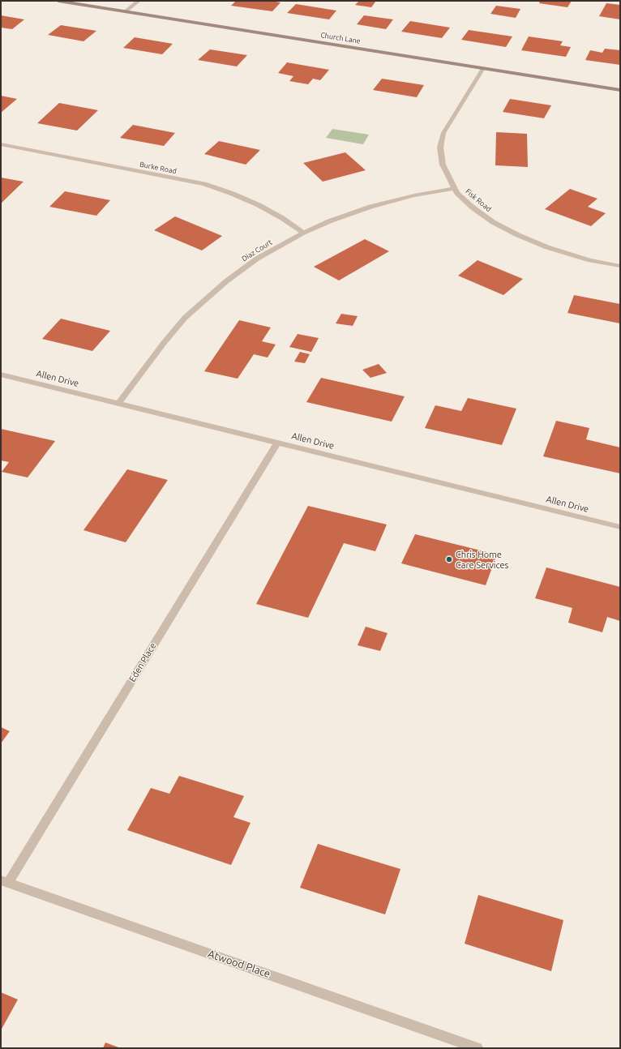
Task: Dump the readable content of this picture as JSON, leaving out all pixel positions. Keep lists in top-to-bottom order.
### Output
{
  "streets": {
    "street": [
      "Church Lane",
      "Burke Road",
      "Fisk Road",
      "Diaz Court",
      "Allen Drive",
      "Eden Place",
      "Atwood Place"
    ]
  },
  "crossings": [
    ["Church Lane", "Fisk Road"],
    ["Burke Road", "Diaz Court"],
    ["Fisk Road", "Diaz Court"],
    ["Diaz Court", "Allen Drive"],
    ["Allen Drive", "Eden Place"],
    ["Eden Place", "Atwood Place"]
  ],
  "places": ["Chris Home Care Services"]
}
